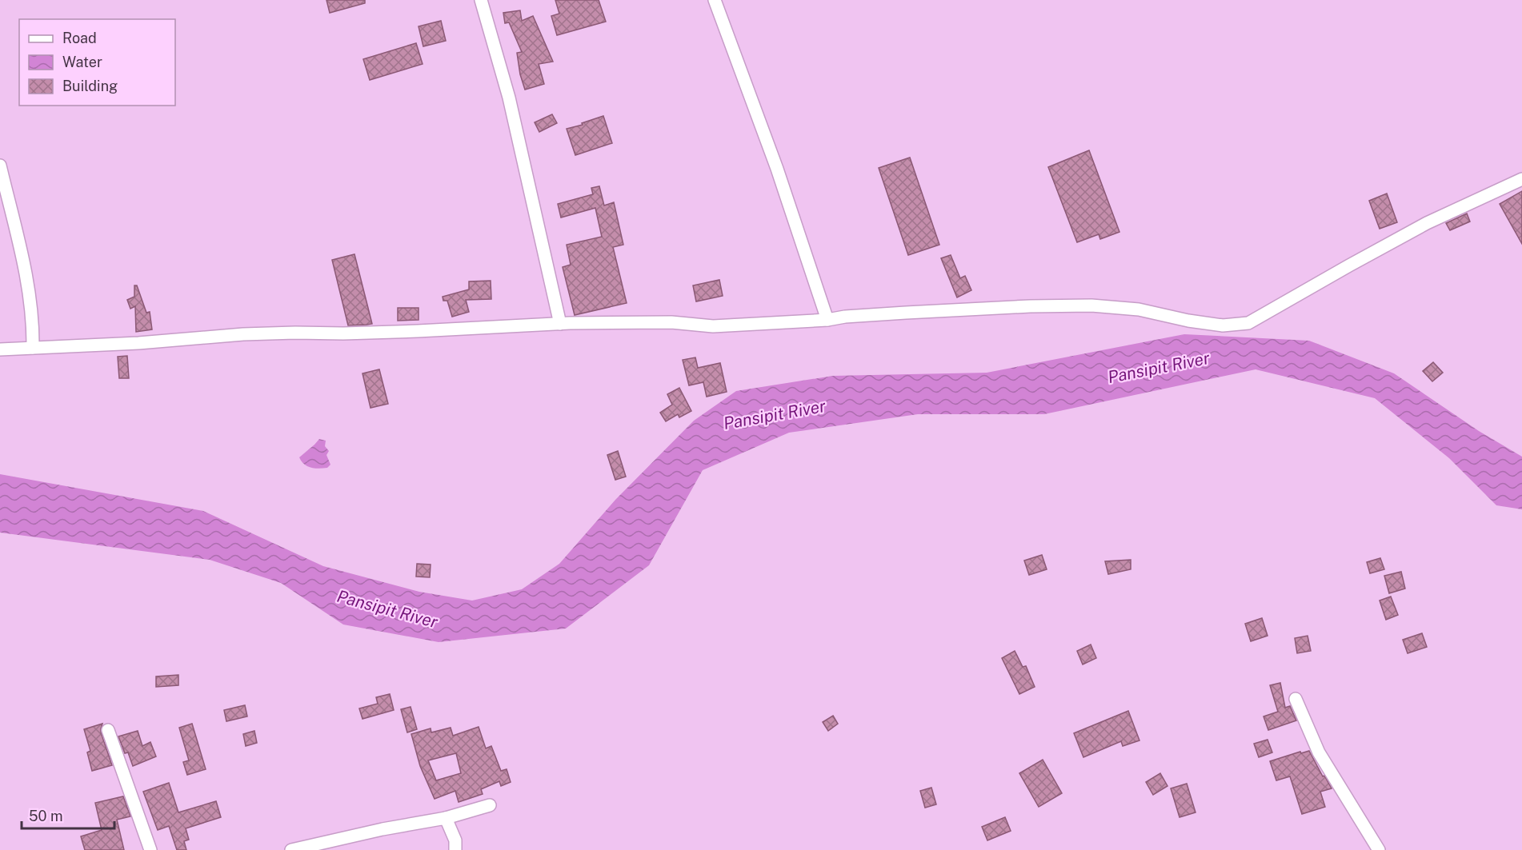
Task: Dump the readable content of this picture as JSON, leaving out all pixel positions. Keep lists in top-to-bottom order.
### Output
{
  "water": ["Pansipit River"],
  "legend": ["Road", "Water", "Building"],
  "scale_bar": "50 m"
}
